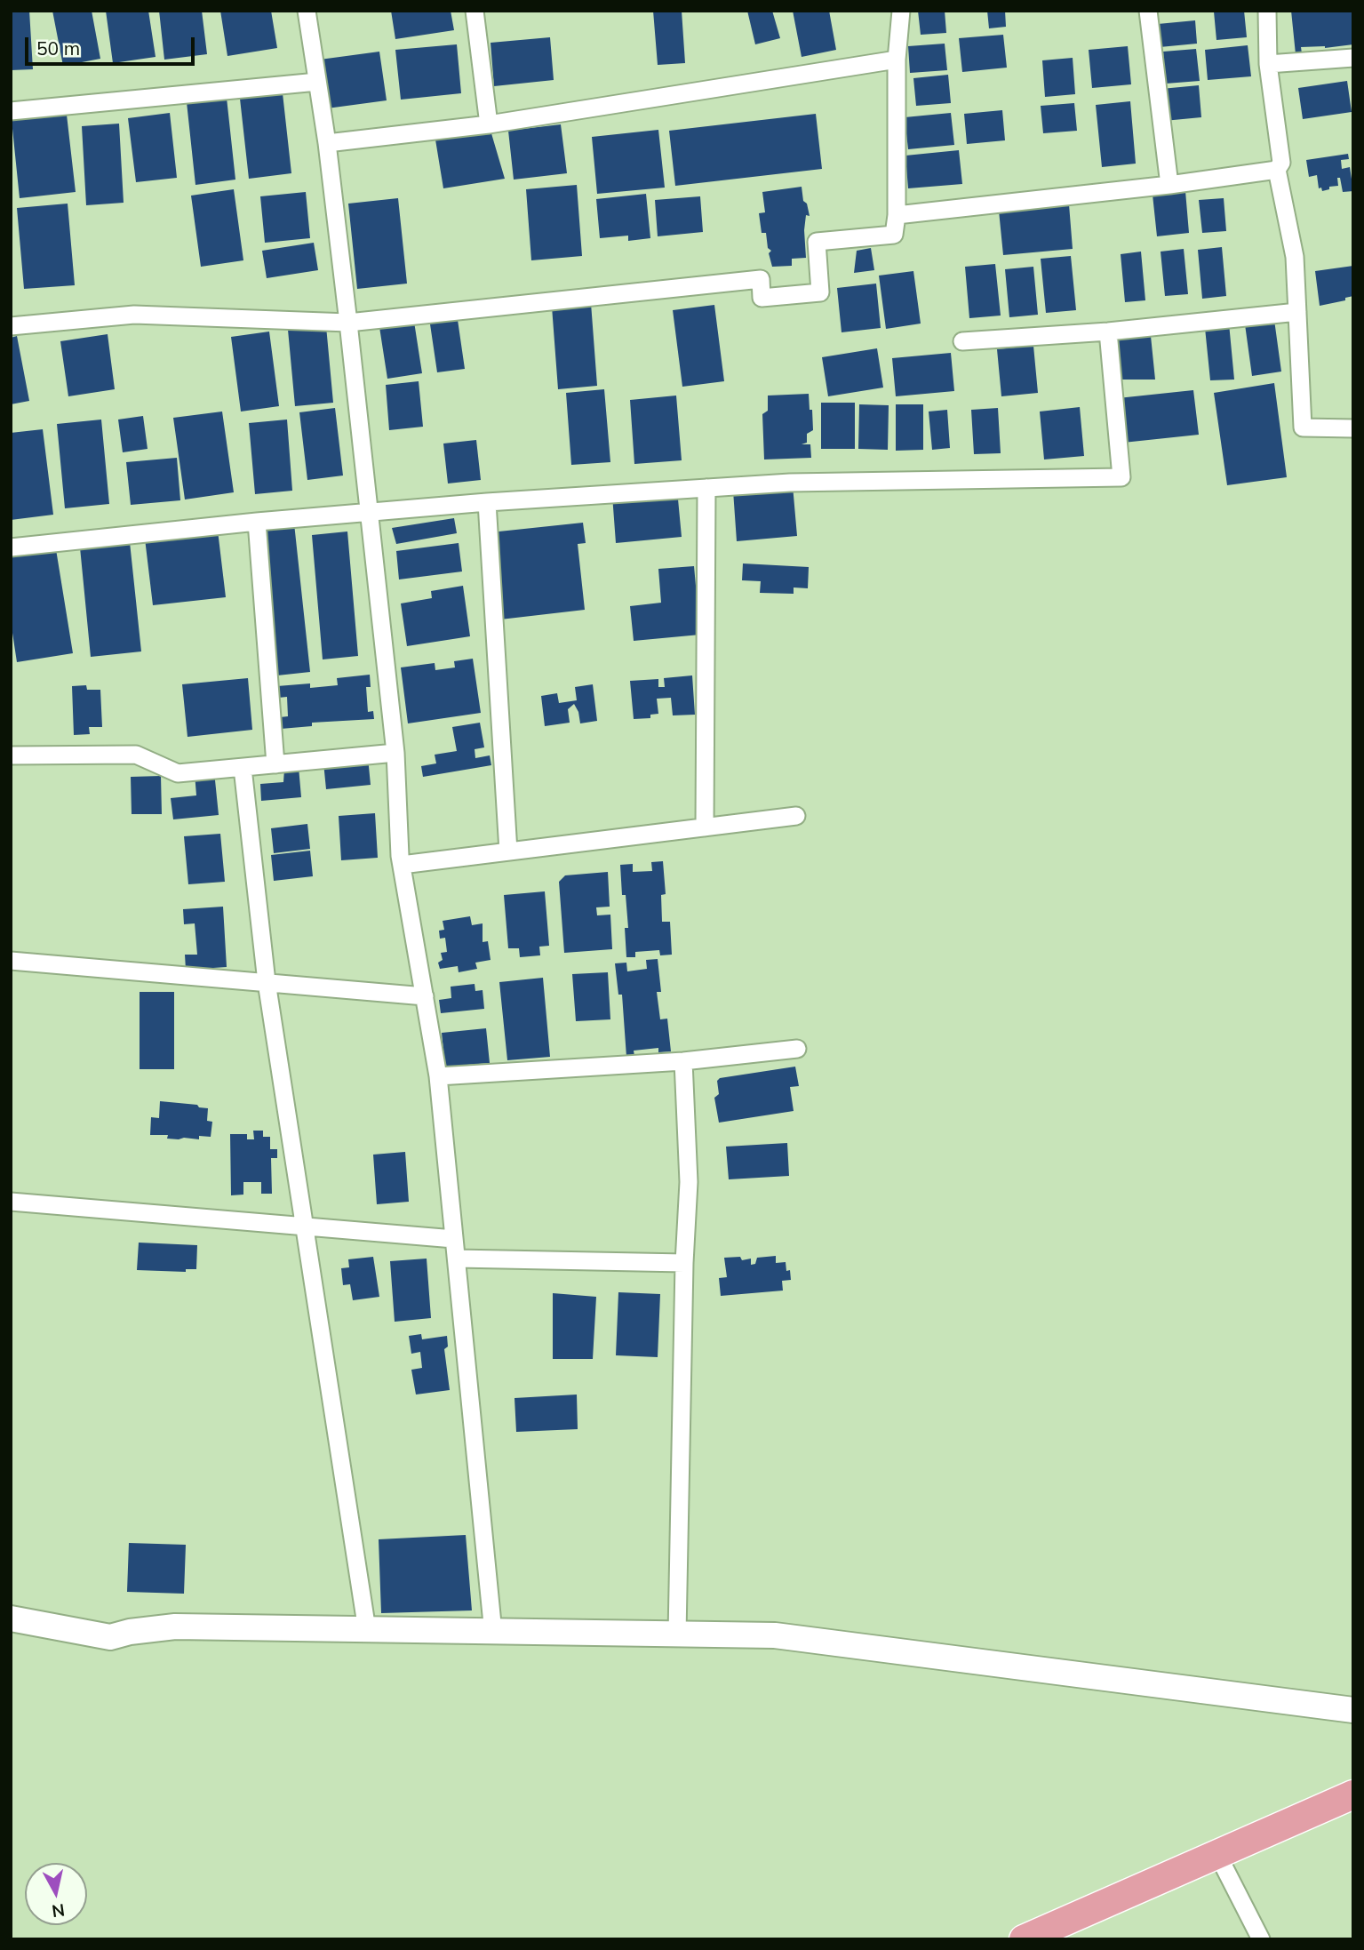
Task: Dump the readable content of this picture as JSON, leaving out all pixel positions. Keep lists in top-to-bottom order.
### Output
{
  "scale_bar": "50 m",
  "north": "bottom"
}
